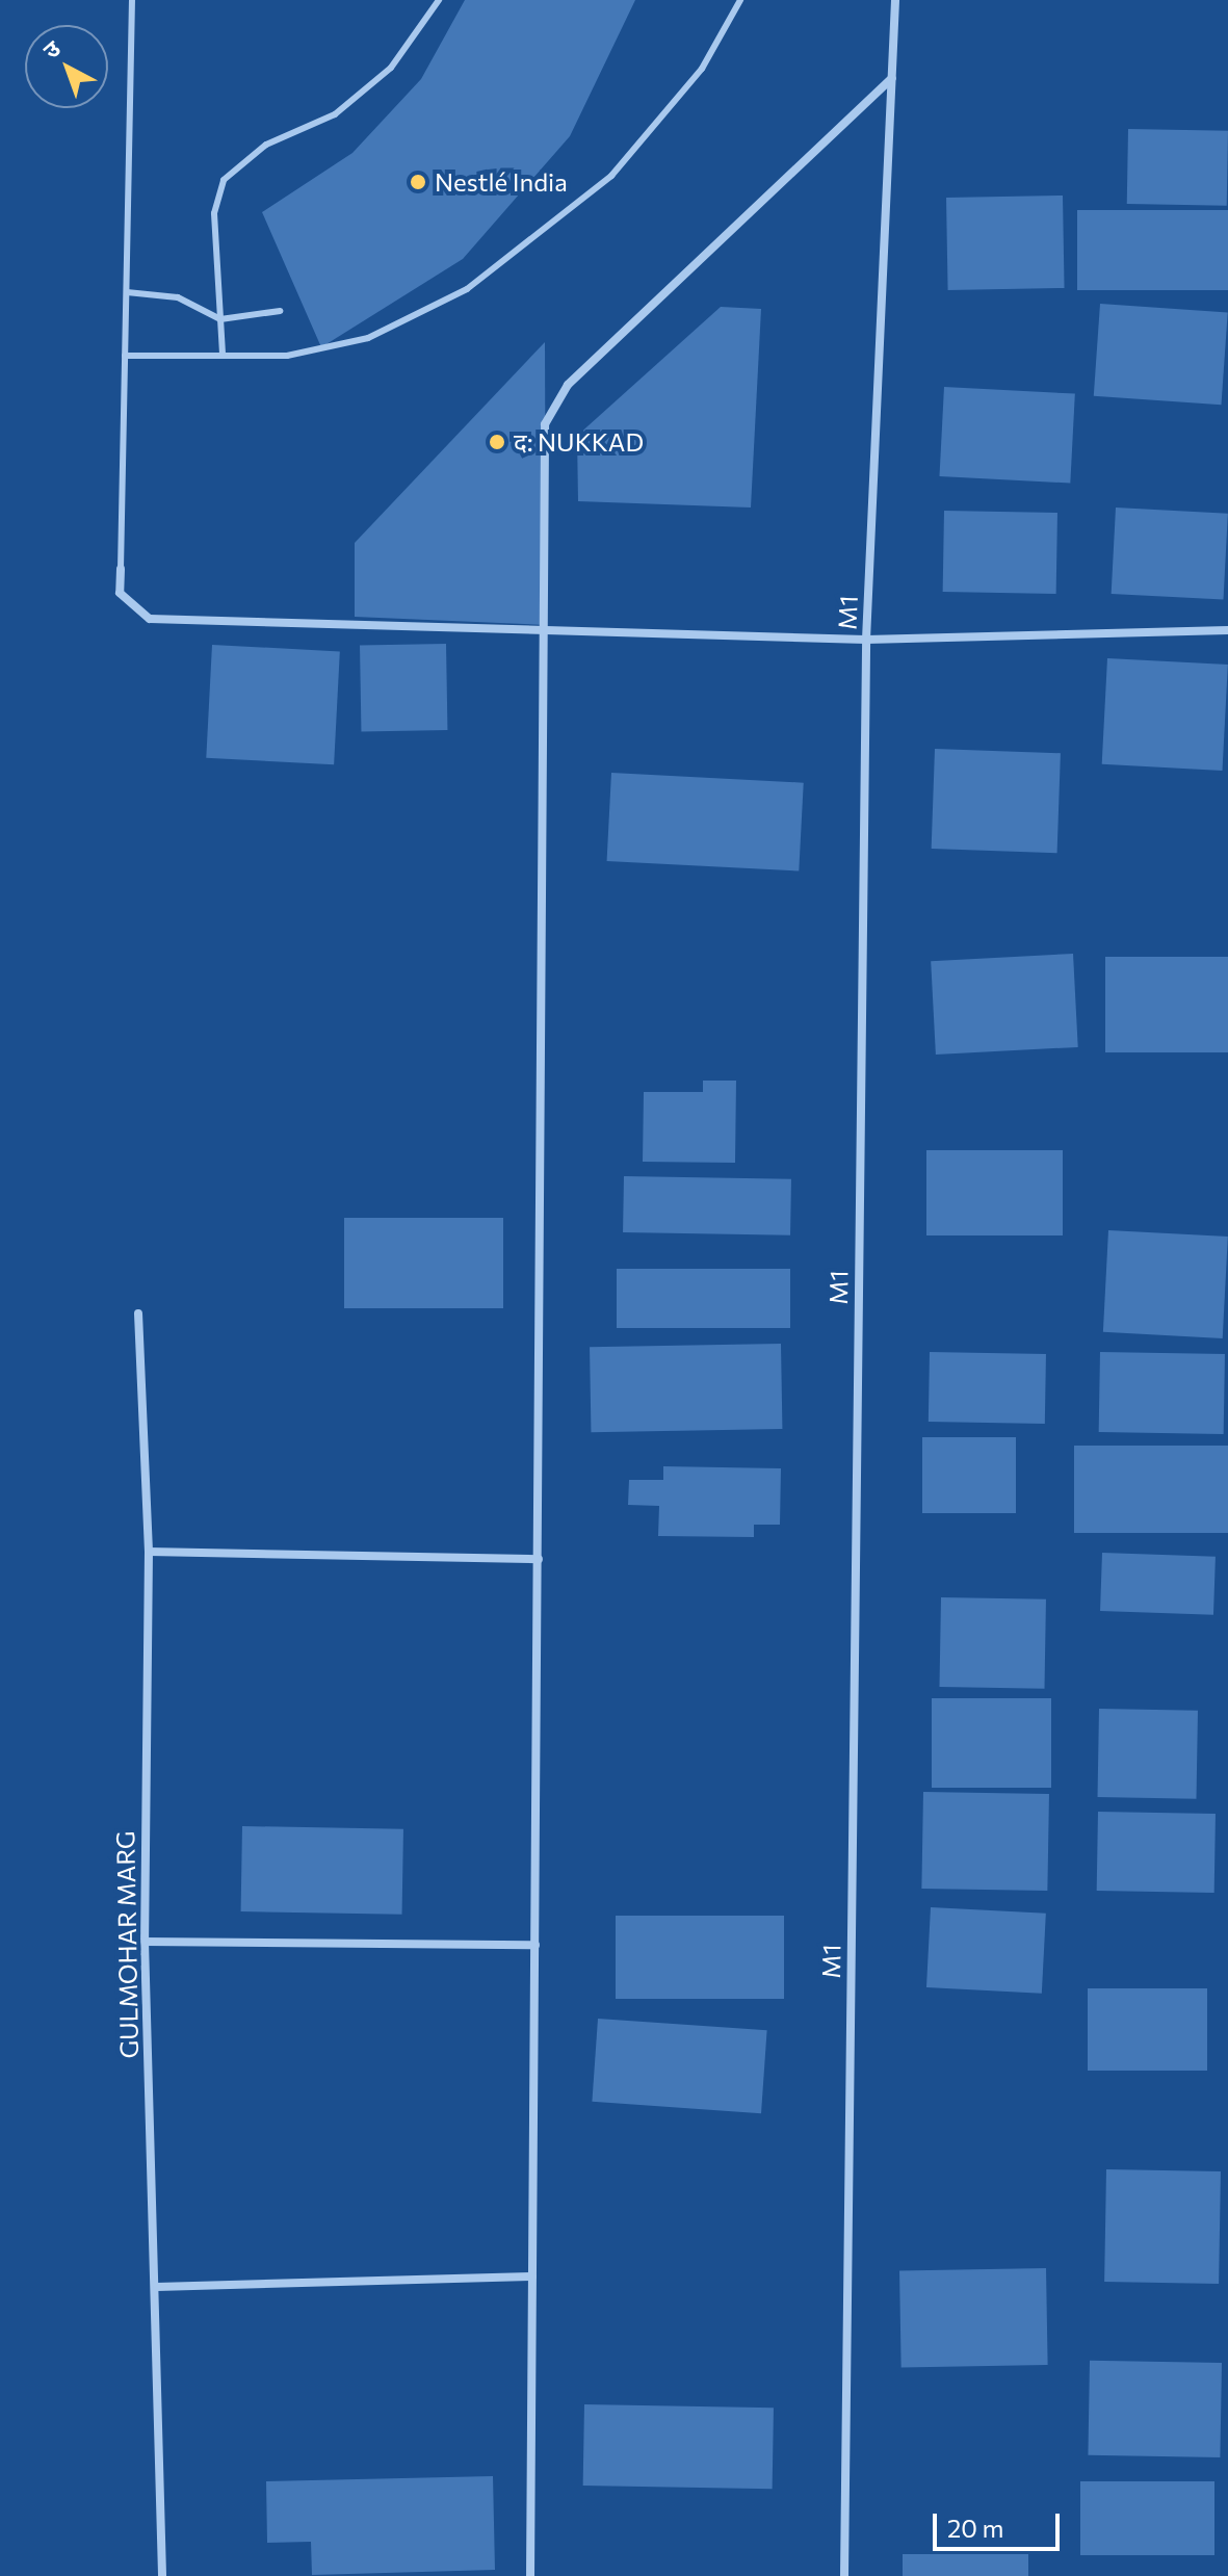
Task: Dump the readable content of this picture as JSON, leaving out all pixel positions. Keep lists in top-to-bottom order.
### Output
{
  "streets": {
    "street": ["M1", "GULMOHAR MARG"]
  },
  "places": ["Nestlé India", "द: NUKKAD"],
  "scale_bar": "20 m",
  "north": "top left"
}
